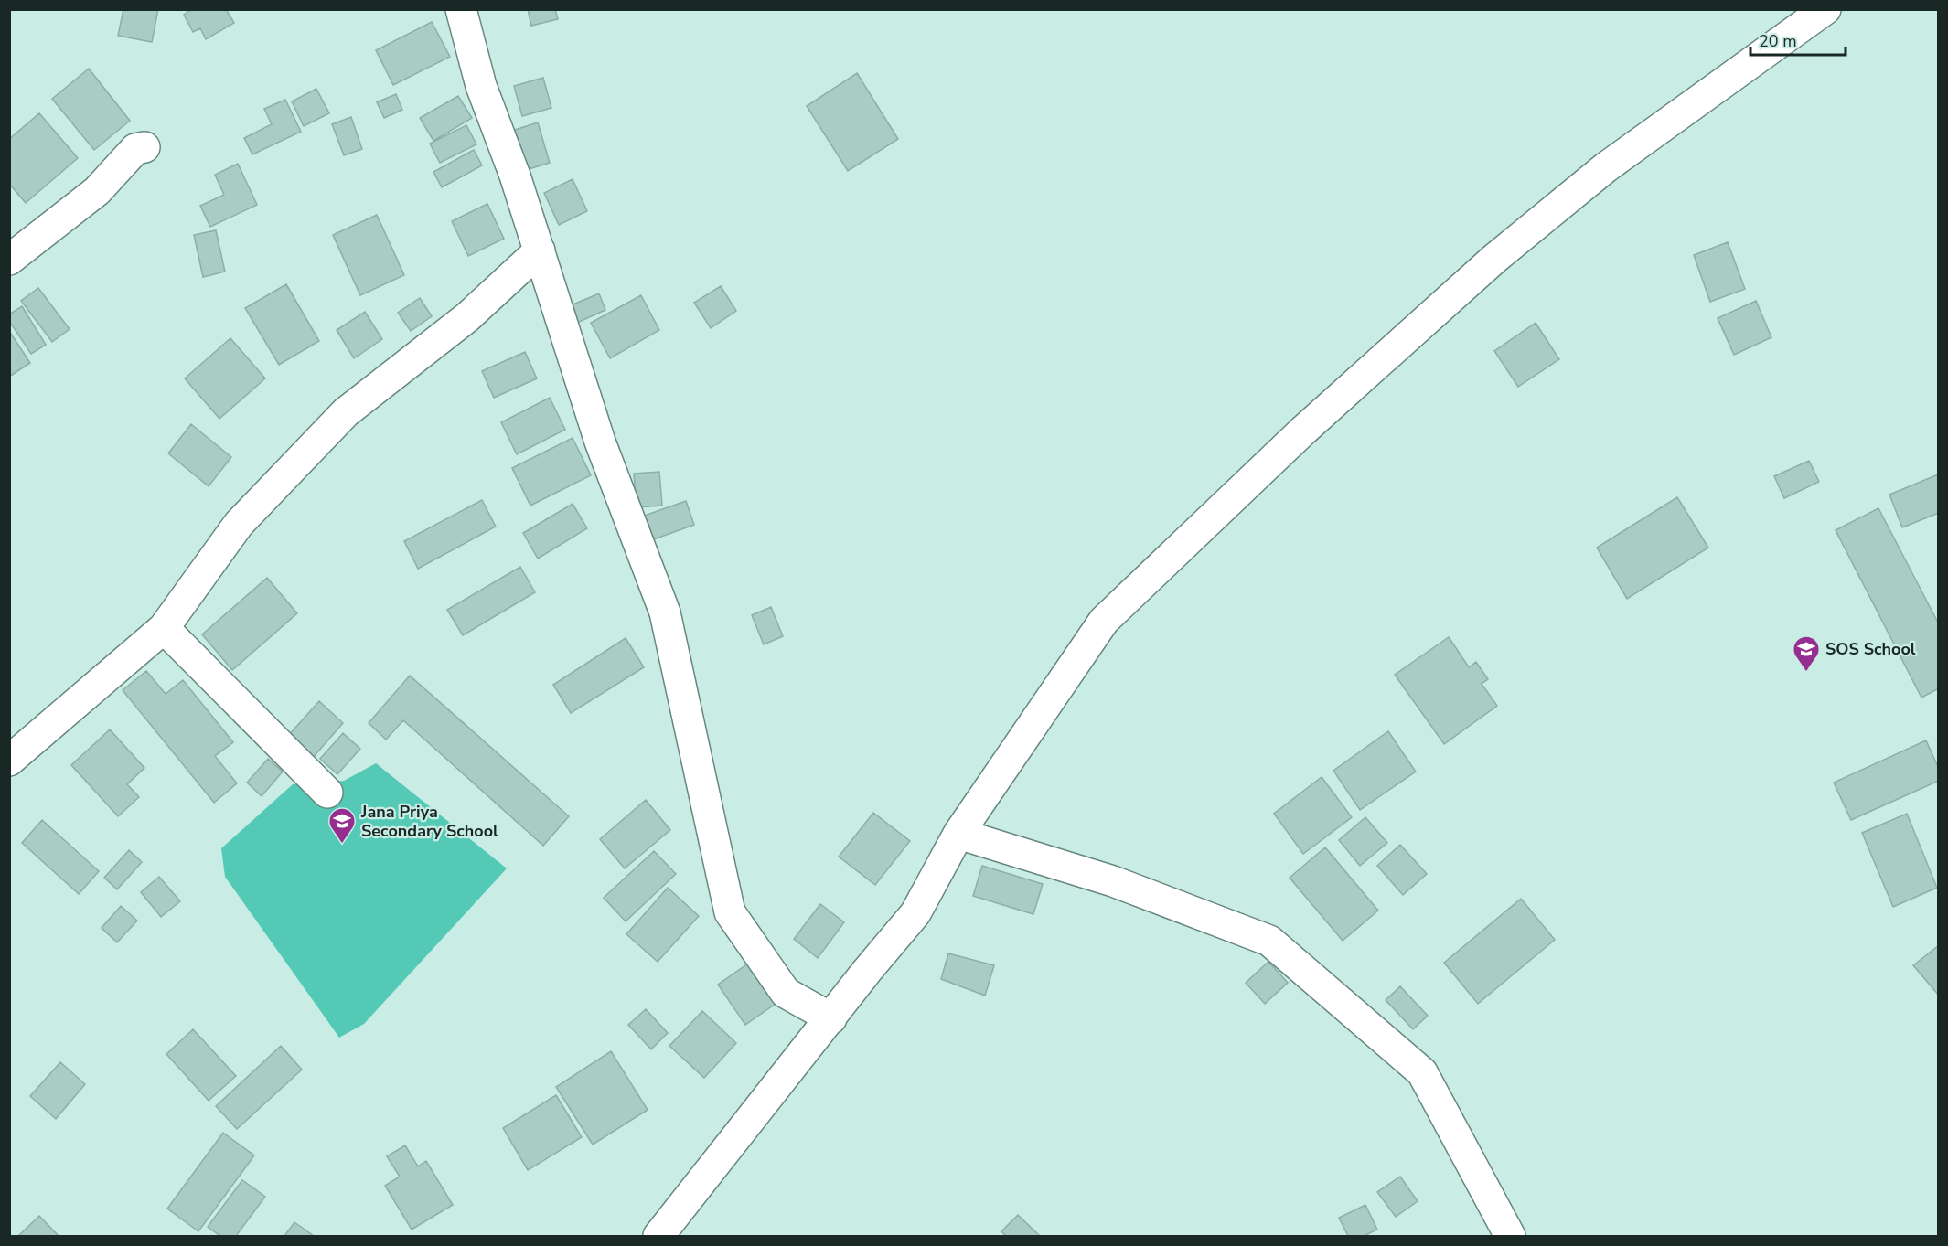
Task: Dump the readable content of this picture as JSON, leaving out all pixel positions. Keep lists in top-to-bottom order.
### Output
{
  "places": {
    "school or university": ["SOS School", "Jana Priya Secondary School"]
  },
  "scale_bar": "20 m"
}
